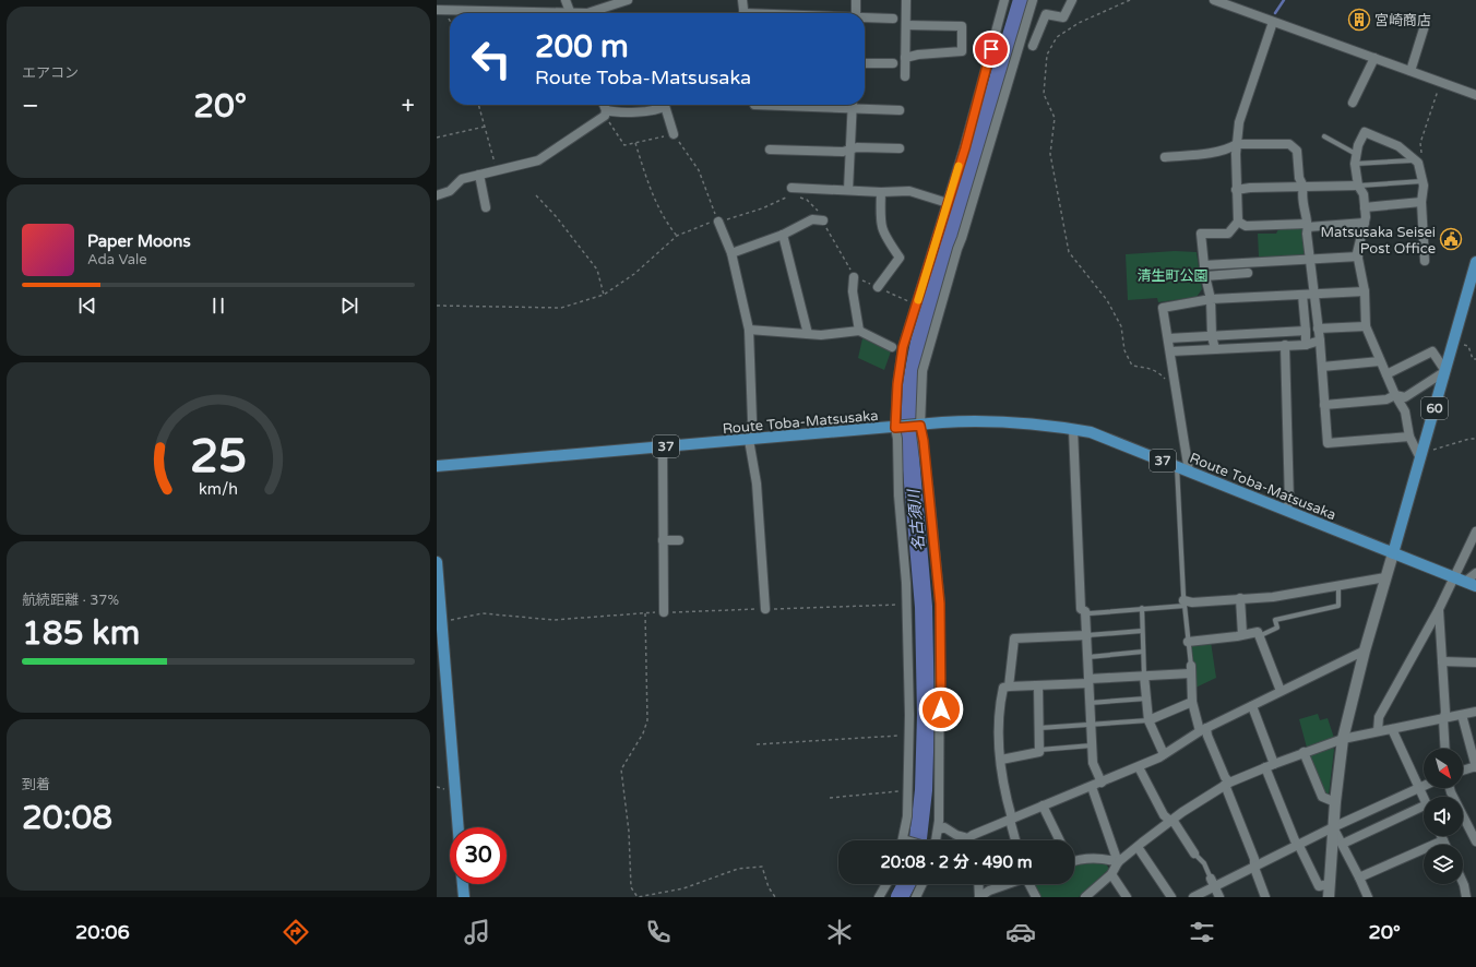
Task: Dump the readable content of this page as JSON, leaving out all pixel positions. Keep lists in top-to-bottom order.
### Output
{
  "streets": {
    "main road": ["60", "Route Toba-Matsusaka", "37"]
  },
  "crossings": [
    ["60", "Route Toba-Matsusaka"]
  ],
  "water": ["名古須川"],
  "parks": ["清生町公園"],
  "places": {
    "building": ["宮崎商店"],
    "public building": ["Matsusaka Seisei Post Office"]
  },
  "north": "bottom right",
  "page": {
    "tile": [
      "エアコン",
      ["航続距離 · 37%", "185 km"],
      ["到着", "20:08"]
    ],
    "turn": ["200 m", "Route Toba-Matsusaka"],
    "heat": ["−", "20°", "+"],
    "song": ["Paper Moons", "Ada Vale"],
    "limit": "30",
    "trip": "20:08 · 2 分 · 490 m",
    "tabs": ["20:06", "20°"],
    "gauge": ["25", "km/h"]
  }
}
